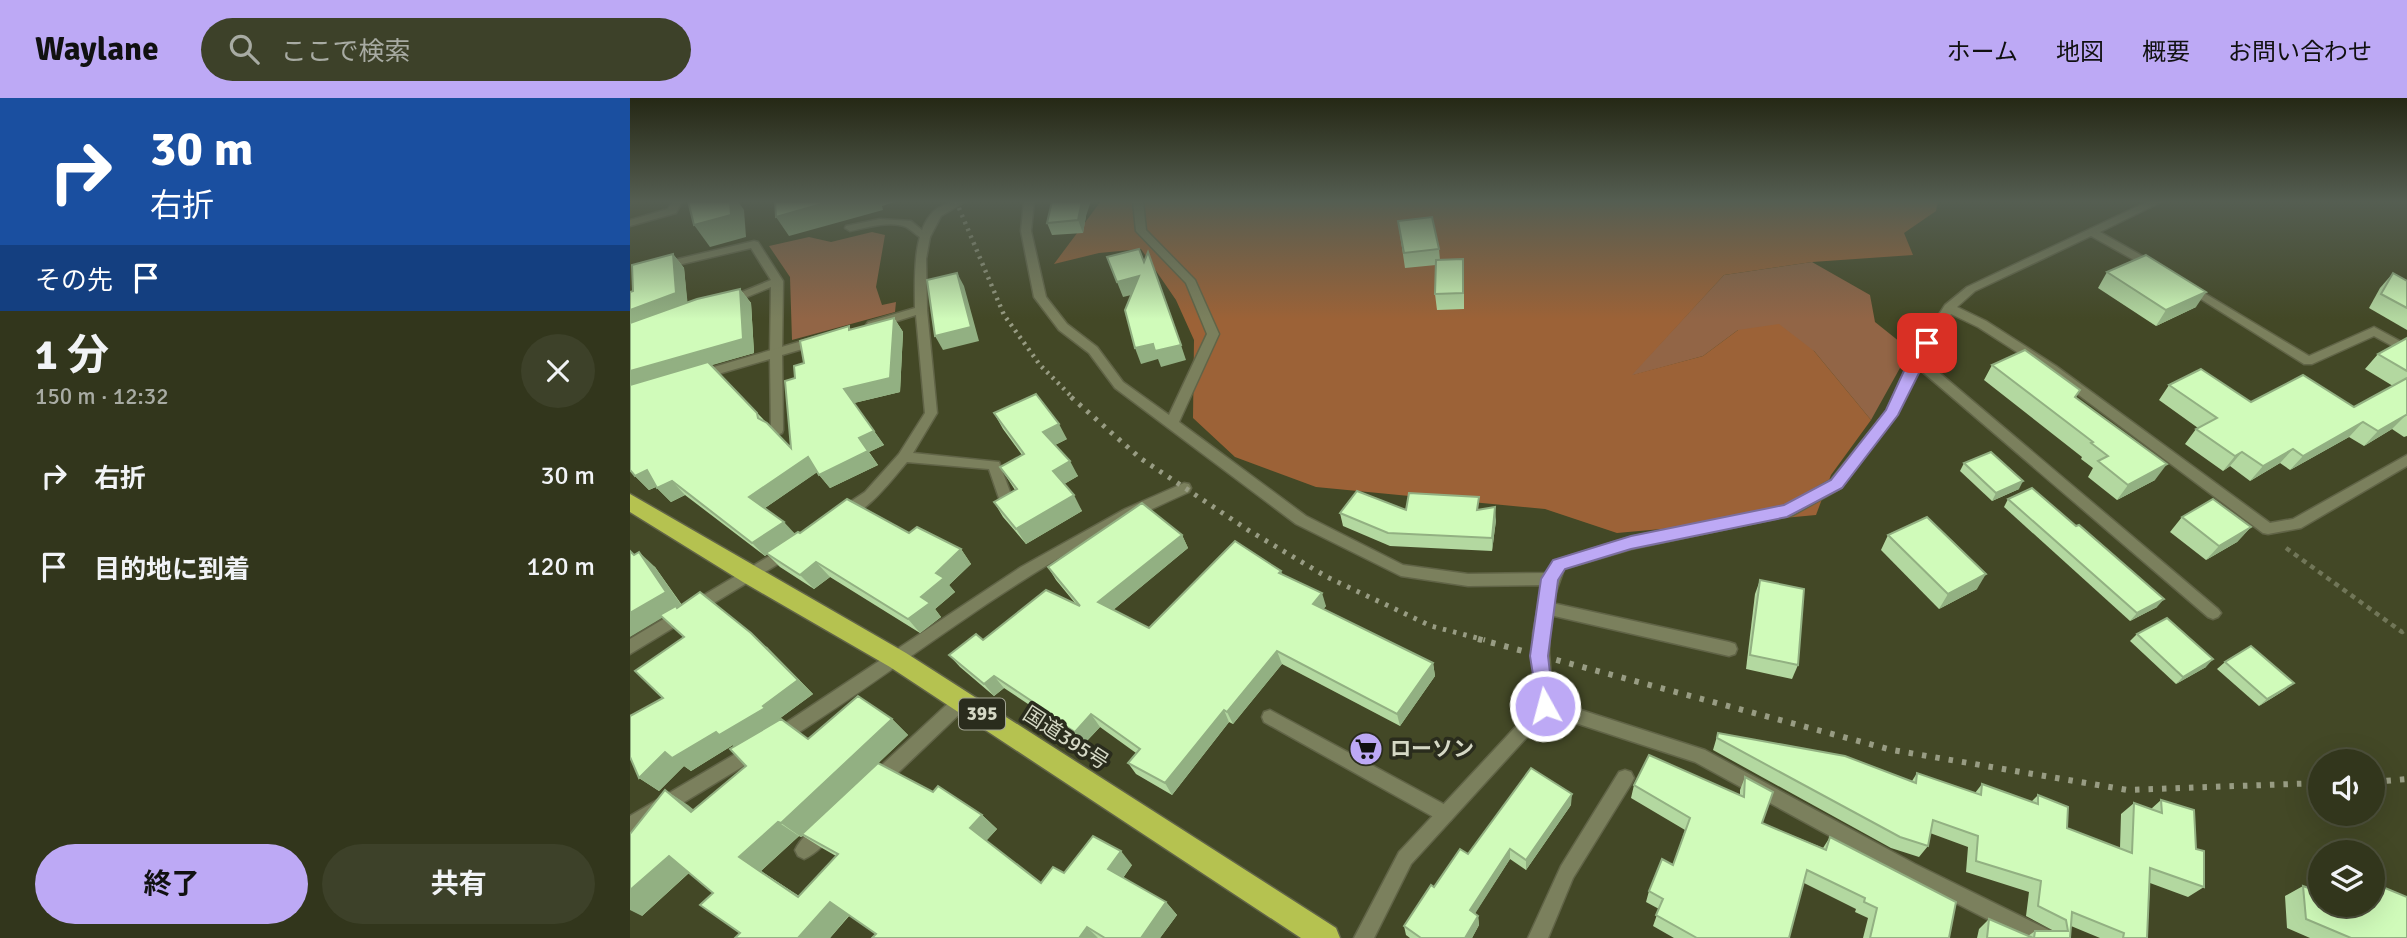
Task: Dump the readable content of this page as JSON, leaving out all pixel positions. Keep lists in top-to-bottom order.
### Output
{
  "streets": {
    "highway": ["395", "国道395号"]
  },
  "places": {
    "supermarket": ["ローソン"]
  },
  "page": {
    "header": "Waylane",
    "search": "ここで検索",
    "nav": [
      "ホーム",
      "地図",
      "概要",
      "お問い合わせ"
    ],
    "turn": ["30 m", "右折"],
    "then": "その先",
    "heading": ["1 分", "150 m · 12:32"],
    "list": [
      {
        "name": "右折",
        "value": "30 m"
      },
      {
        "name": "目的地に到着",
        "value": "120 m"
      }
    ],
    "buttons": ["終了", "共有"]
  }
}
